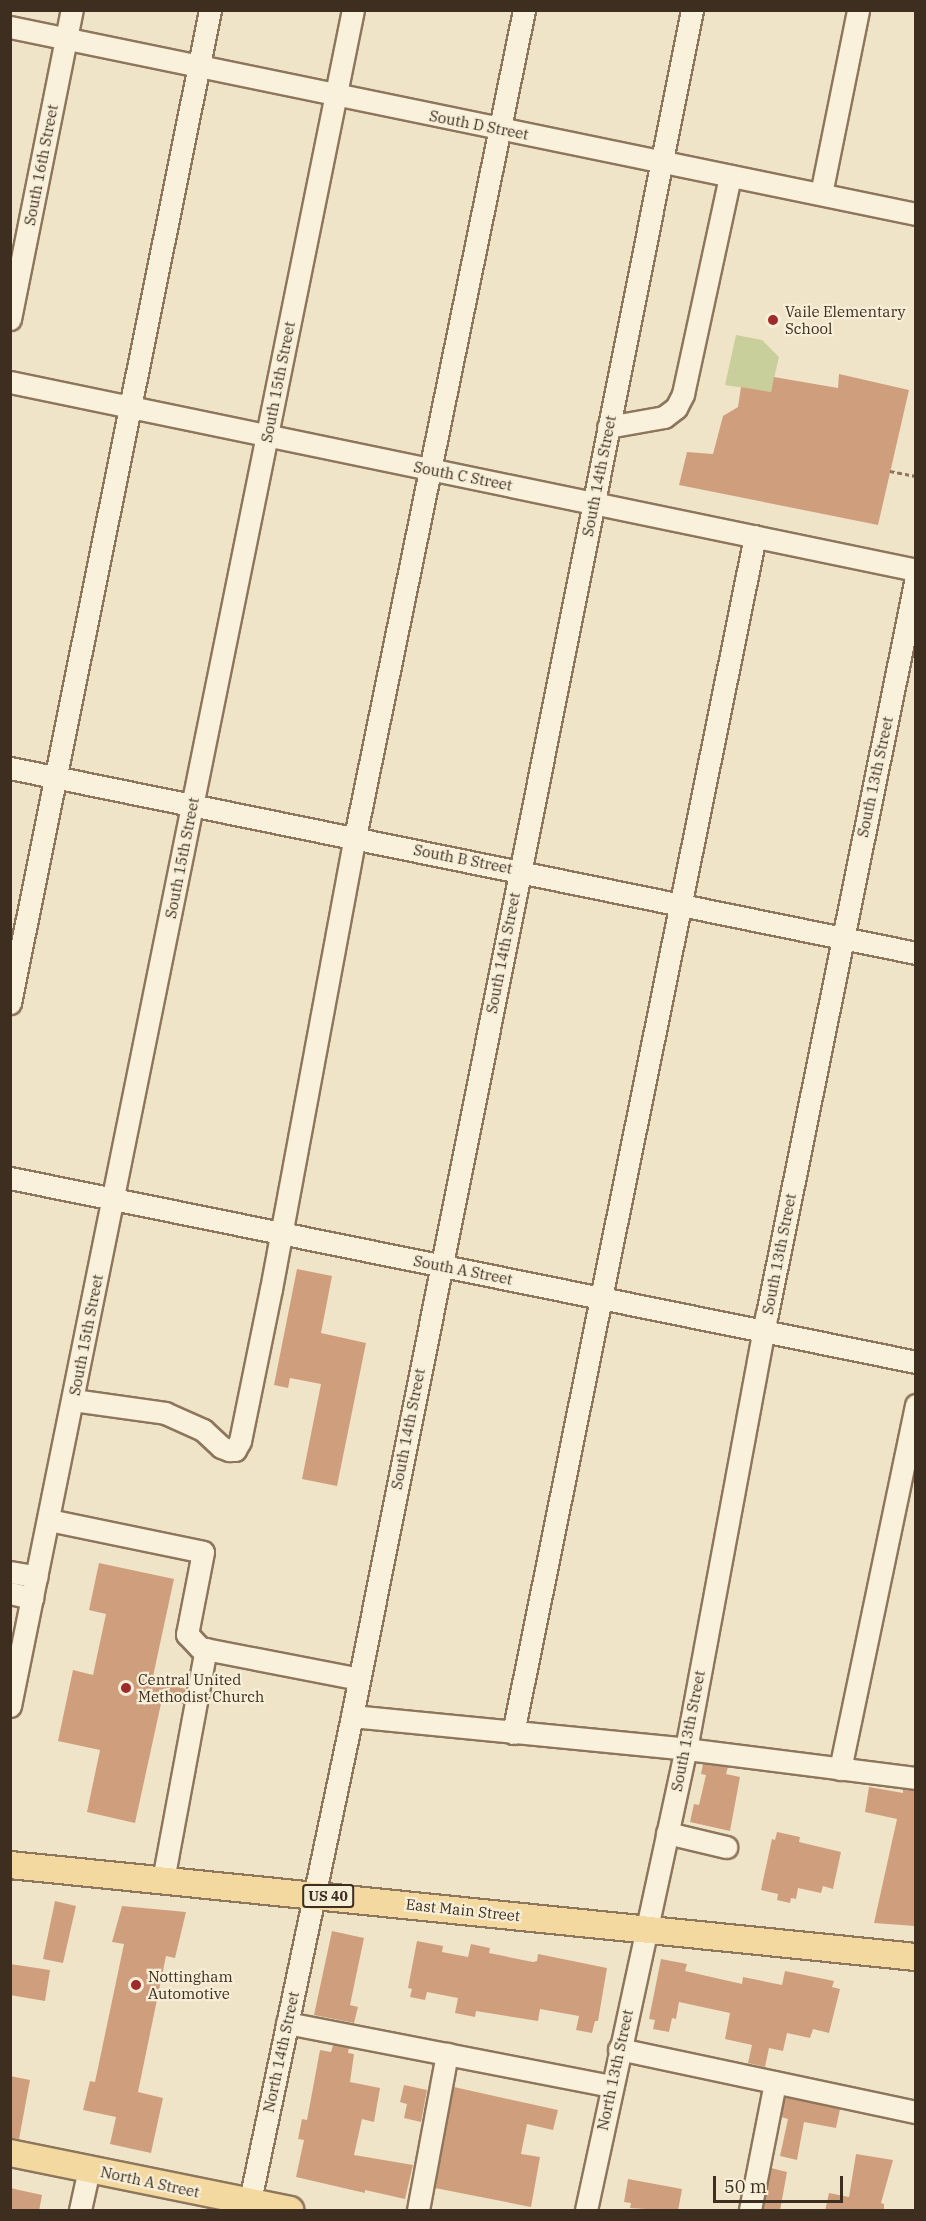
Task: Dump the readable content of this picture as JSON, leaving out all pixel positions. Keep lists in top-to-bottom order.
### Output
{
  "streets": {
    "main road": ["US 40", "East Main Street", "North A Street"],
    "street": [
      "South D Street",
      "South 16th Street",
      "South 15th Street",
      "South C Street",
      "South 14th Street",
      "South 13th Street",
      "South B Street",
      "South A Street",
      "North 14th Street",
      "North 13th Street"
    ]
  },
  "crossings": [
    ["South D Street", "South 16th Street"],
    ["South D Street", "South 15th Street"],
    ["South D Street", "South 14th Street"],
    ["South 15th Street", "South C Street"],
    ["South 15th Street", "South B Street"],
    ["South 15th Street", "South A Street"],
    ["South C Street", "South 14th Street"],
    ["South 14th Street", "South B Street"],
    ["South 14th Street", "South A Street"],
    ["South 14th Street", "East Main Street"],
    ["South 14th Street", "North 14th Street"],
    ["South 13th Street", "South B Street"],
    ["South 13th Street", "South A Street"],
    ["South 13th Street", "East Main Street"],
    ["South 13th Street", "North 13th Street"],
    ["East Main Street", "North 14th Street"],
    ["East Main Street", "North 13th Street"],
    ["North 14th Street", "North A Street"]
  ],
  "places": ["Vaile Elementary School", "Central United Methodist Church", "Nottingham Automotive"],
  "scale_bar": "50 m"
}
